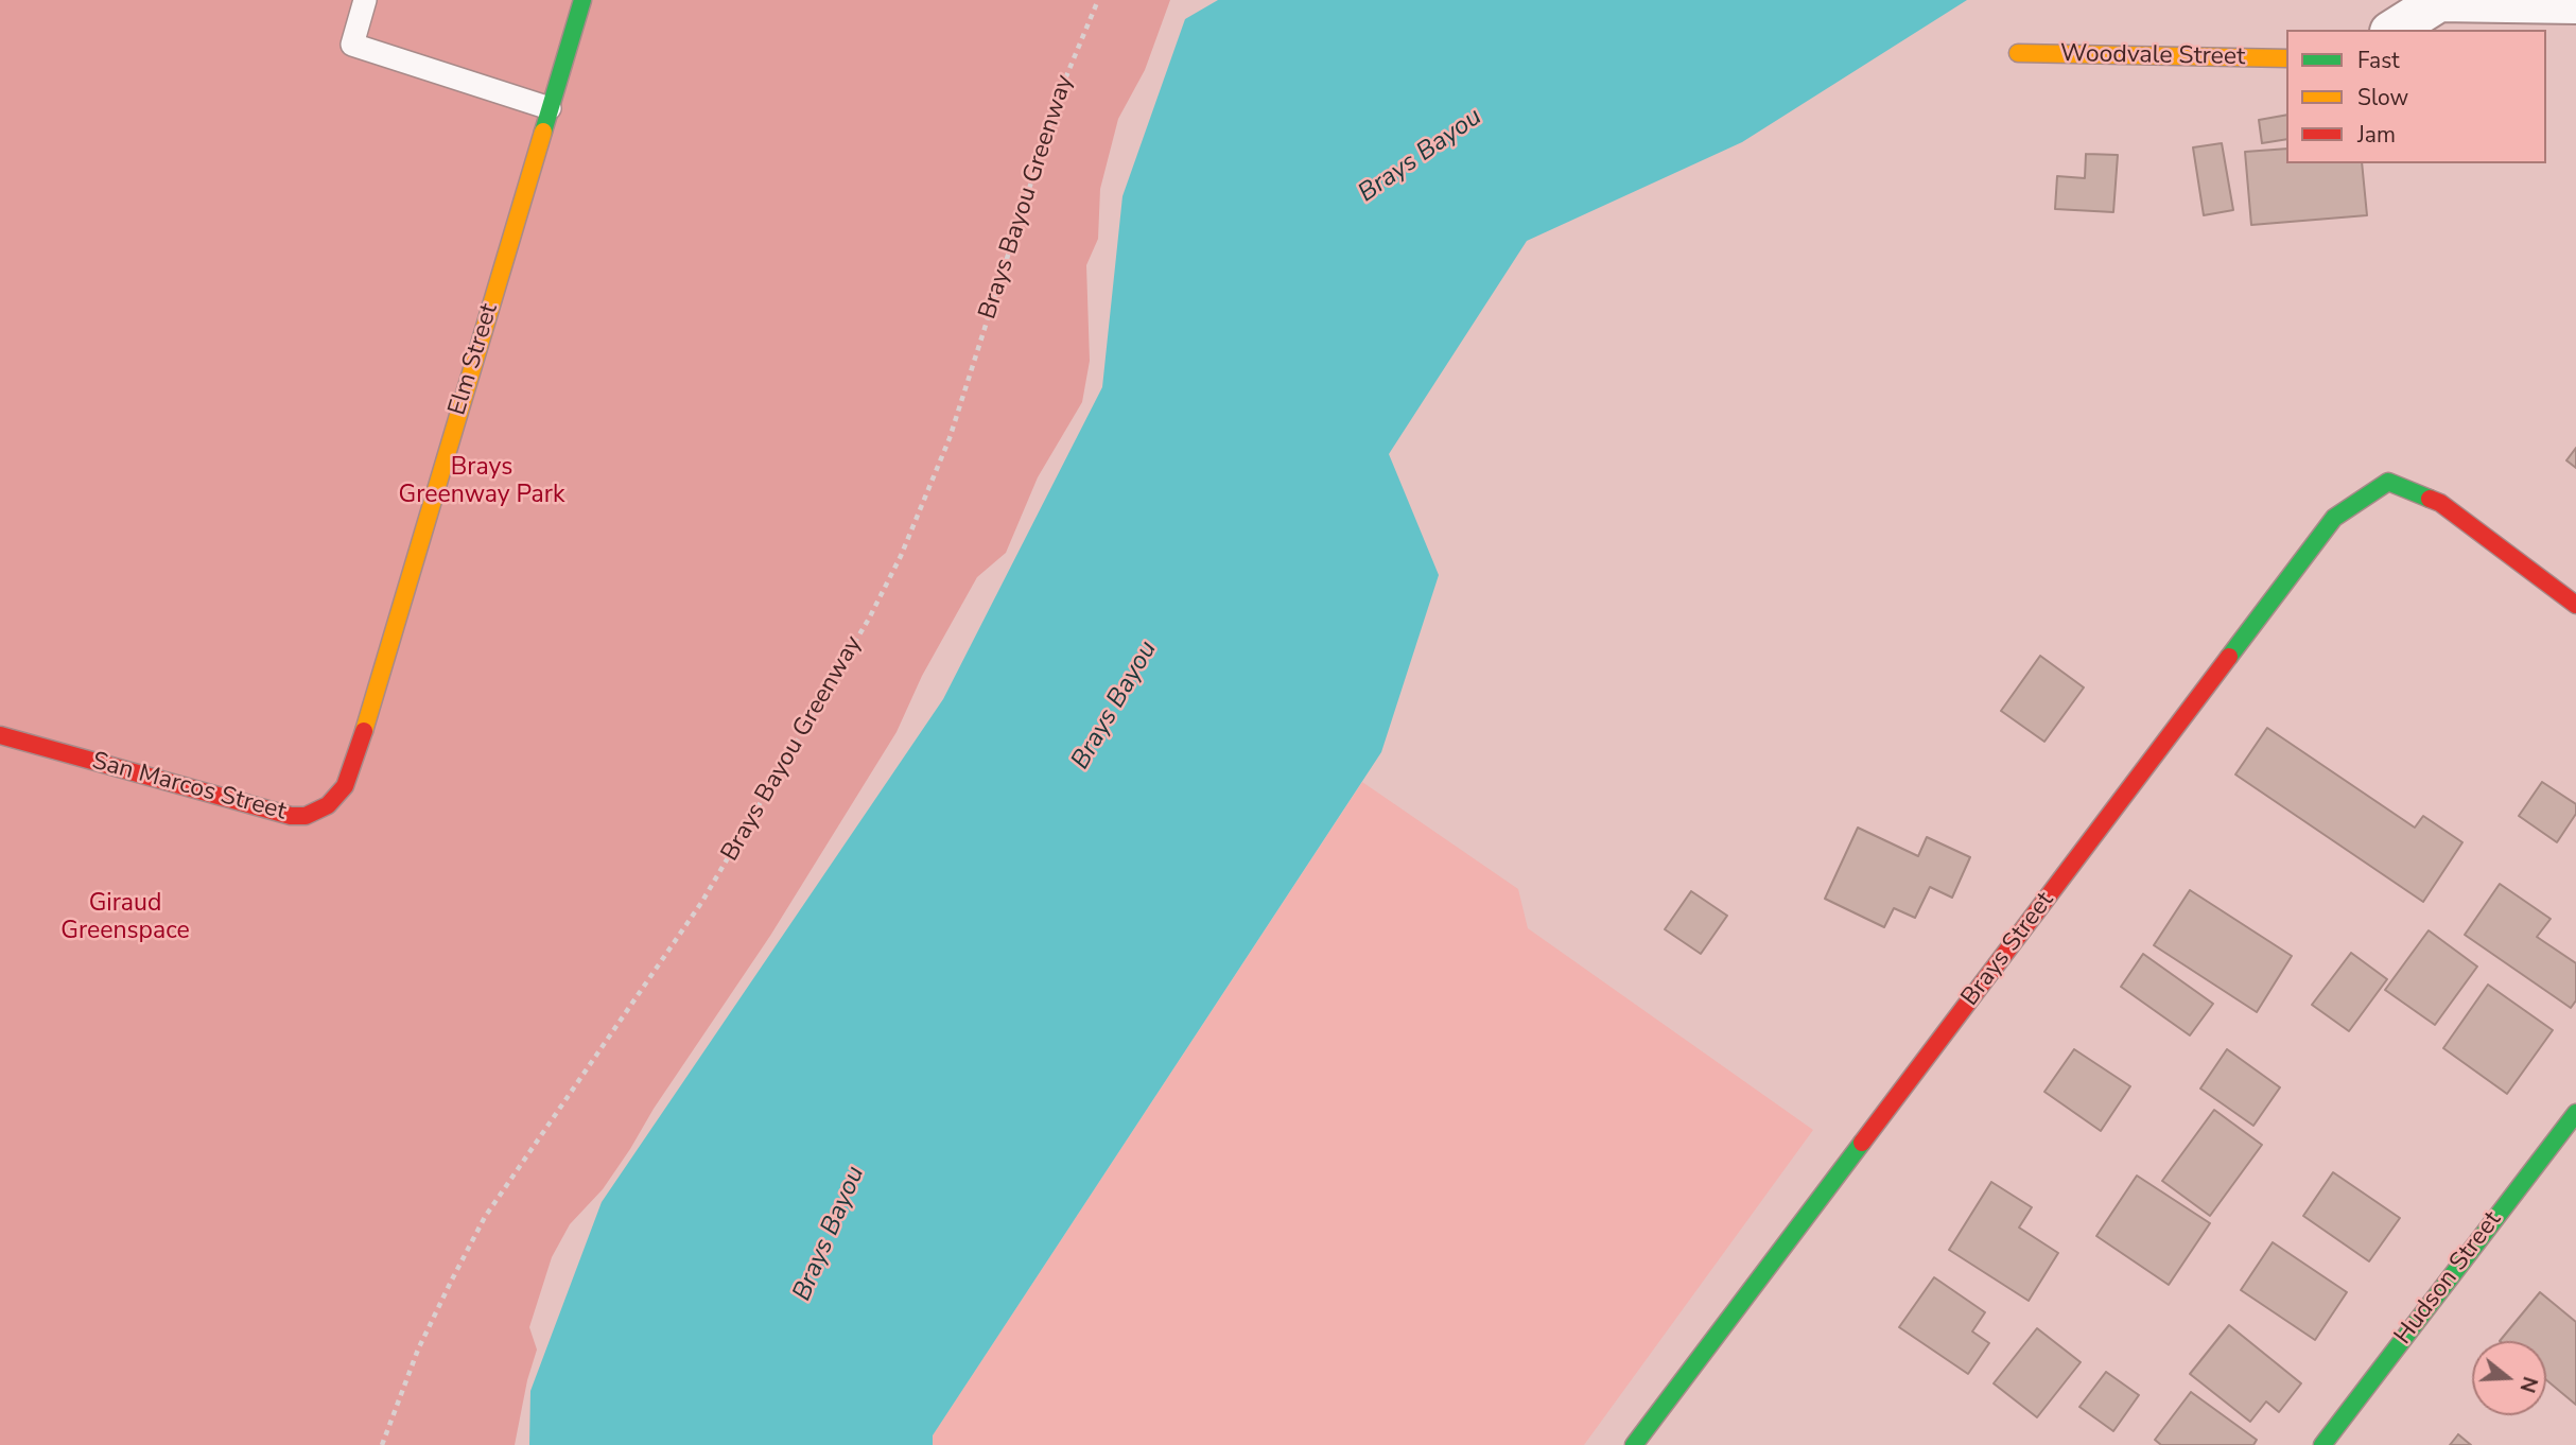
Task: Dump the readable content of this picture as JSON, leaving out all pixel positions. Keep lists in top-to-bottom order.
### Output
{
  "streets": {
    "street": [
      "Woodvale Street",
      "Elm Street",
      "San Marcos Street",
      "Brays Street",
      "Hudson Street"
    ],
    "path": ["Brays Bayou Greenway"]
  },
  "crossings": [
    ["Elm Street", "San Marcos Street"]
  ],
  "water": ["Brays Bayou"],
  "parks": ["Brays Greenway Park", "Giraud Greenspace"],
  "legend": ["Fast", "Slow", "Jam"],
  "north": "right"
}
